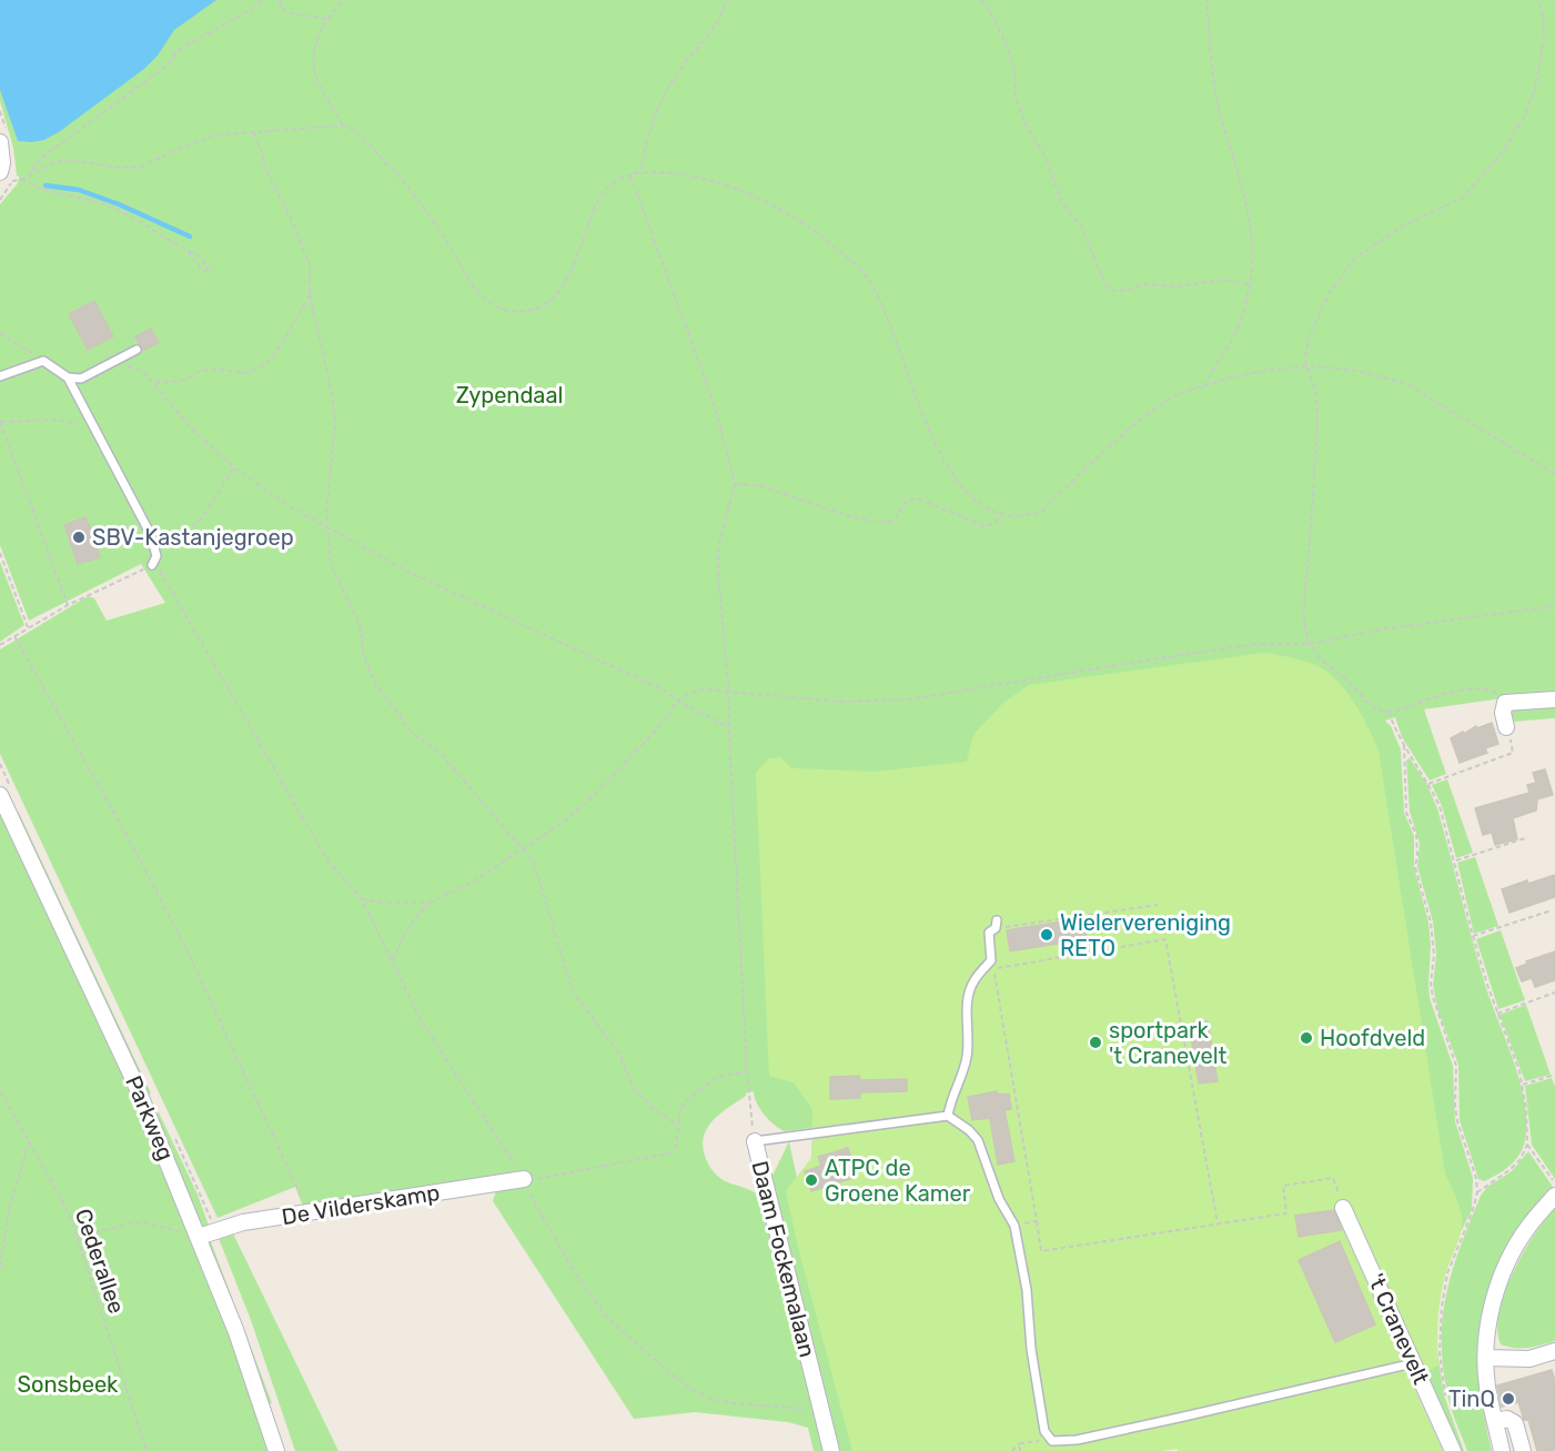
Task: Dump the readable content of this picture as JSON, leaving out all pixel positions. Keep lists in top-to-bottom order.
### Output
{
  "streets": {
    "street": [
      "Parkweg",
      "De Vilderskamp",
      "Daam Fockemalaan",
      "'t Cranevelt"
    ],
    "path": ["Cederallee"]
  },
  "crossings": [
    ["Parkweg", "De Vilderskamp"]
  ],
  "parks": ["Zypendaal", "Sonsbeek"],
  "places": [
    "SBV-Kastanjegroep",
    "Wielervereniging RETO",
    "Hoofdveld",
    "sportpark 't Cranevelt",
    "ATPC de Groene Kamer",
    "TinQ"
  ]
}
